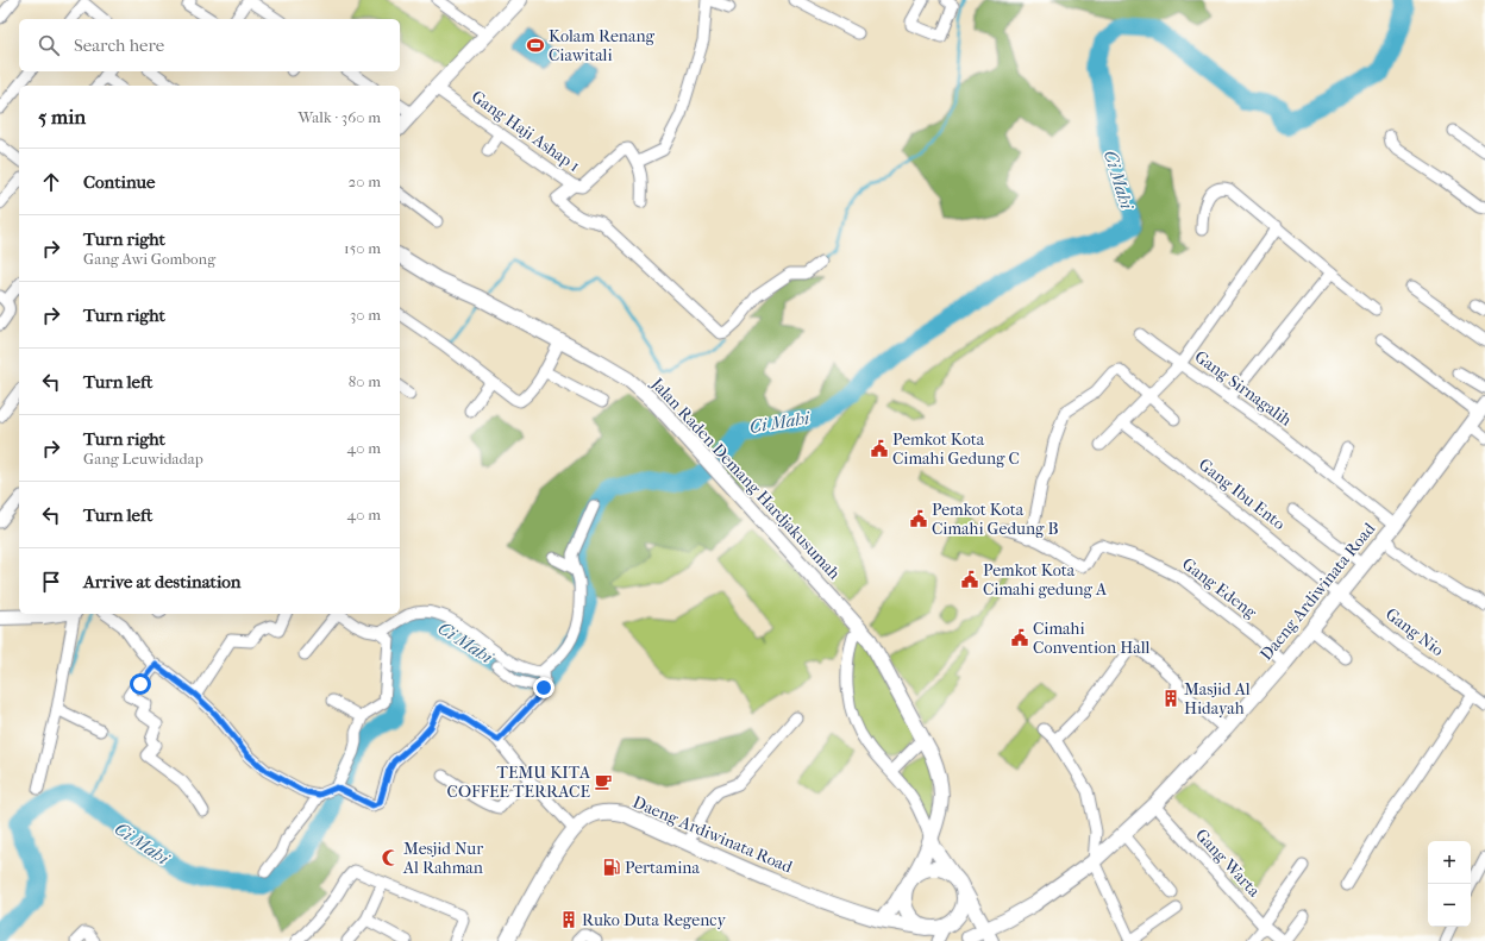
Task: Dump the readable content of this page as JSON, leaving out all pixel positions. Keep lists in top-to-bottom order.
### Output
{
  "streets": {
    "main road": ["Jalan Raden Demang Hardjakusumah", "Daeng Ardiwinata Road"],
    "street": [
      "Gang Haji Ashap 1",
      "Gang Sirnagalih",
      "Gang Ibu Ento",
      "Gang Edeng",
      "Gang Nio",
      "Gang Warta"
    ]
  },
  "crossings": [
    ["Gang Sirnagalih", "Daeng Ardiwinata Road"],
    ["Jalan Raden Demang Hardjakusumah", "Daeng Ardiwinata Road"],
    ["Gang Ibu Ento", "Daeng Ardiwinata Road"],
    ["Gang Ibu Ento", "Gang Nio"],
    ["Gang Edeng", "Daeng Ardiwinata Road"],
    ["Daeng Ardiwinata Road", "Gang Nio"],
    ["Daeng Ardiwinata Road", "Gang Warta"]
  ],
  "water": ["Ci Mahi"],
  "places": {
    "sports": ["Kolam Renang Ciawitali"],
    "public building": [
      "Pemkot Kota Cimahi Gedung C",
      "Pemkot Kota Cimahi Gedung B",
      "Pemkot Kota Cimahi gedung A",
      "Cimahi Convention Hall"
    ],
    "building": ["Masjid Al Hidayah", "Ruko Duta Regency"],
    "cafe": ["TEMU KITA COFFEE TERRACE"],
    "mosque": ["Mesjid Nur Al Rahman"],
    "fuel station": ["Pertamina"]
  },
  "page": {
    "search": "Search here",
    "heading": ["5 min", "Walk · 360 m"],
    "list": [
      ["Continue", "20 m"],
      ["Turn right", "Gang Awi Gombong", "150 m"],
      ["Turn right", "30 m"],
      ["Turn left", "80 m"],
      ["Turn right", "Gang Leuwidadap", "40 m"],
      ["Turn left", "40 m"],
      "Arrive at destination"
    ],
    "map_buttons": ["+", "−"]
  }
}
